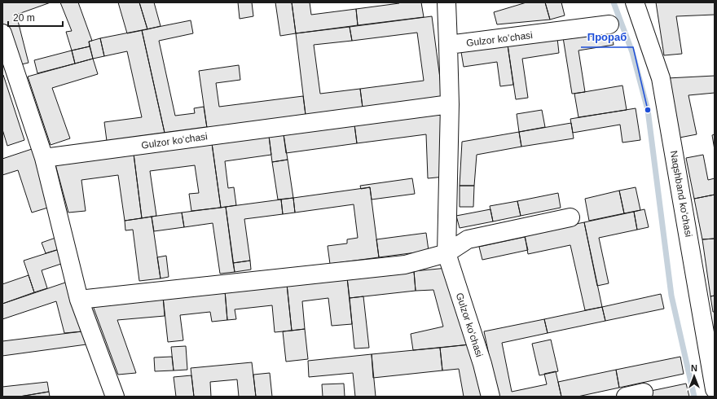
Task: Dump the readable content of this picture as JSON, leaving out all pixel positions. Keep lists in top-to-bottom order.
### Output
{
  "streets": {
    "street": ["Gulzor koʻchasi", "Naqshband ko'chasi"]
  },
  "places": ["Прораб"],
  "scale_bar": "20 m",
  "north": "top"
}
